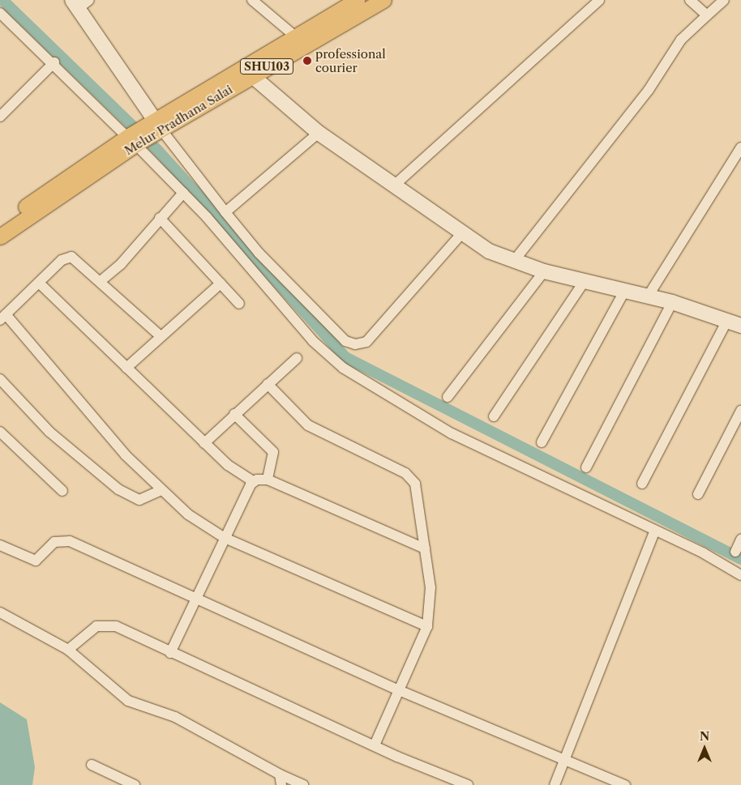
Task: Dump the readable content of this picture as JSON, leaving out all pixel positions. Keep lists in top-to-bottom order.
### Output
{
  "streets": {
    "main road": ["SHU103", "Melur Pradhana Salai"]
  },
  "places": ["professional courier"],
  "north": "top"
}
